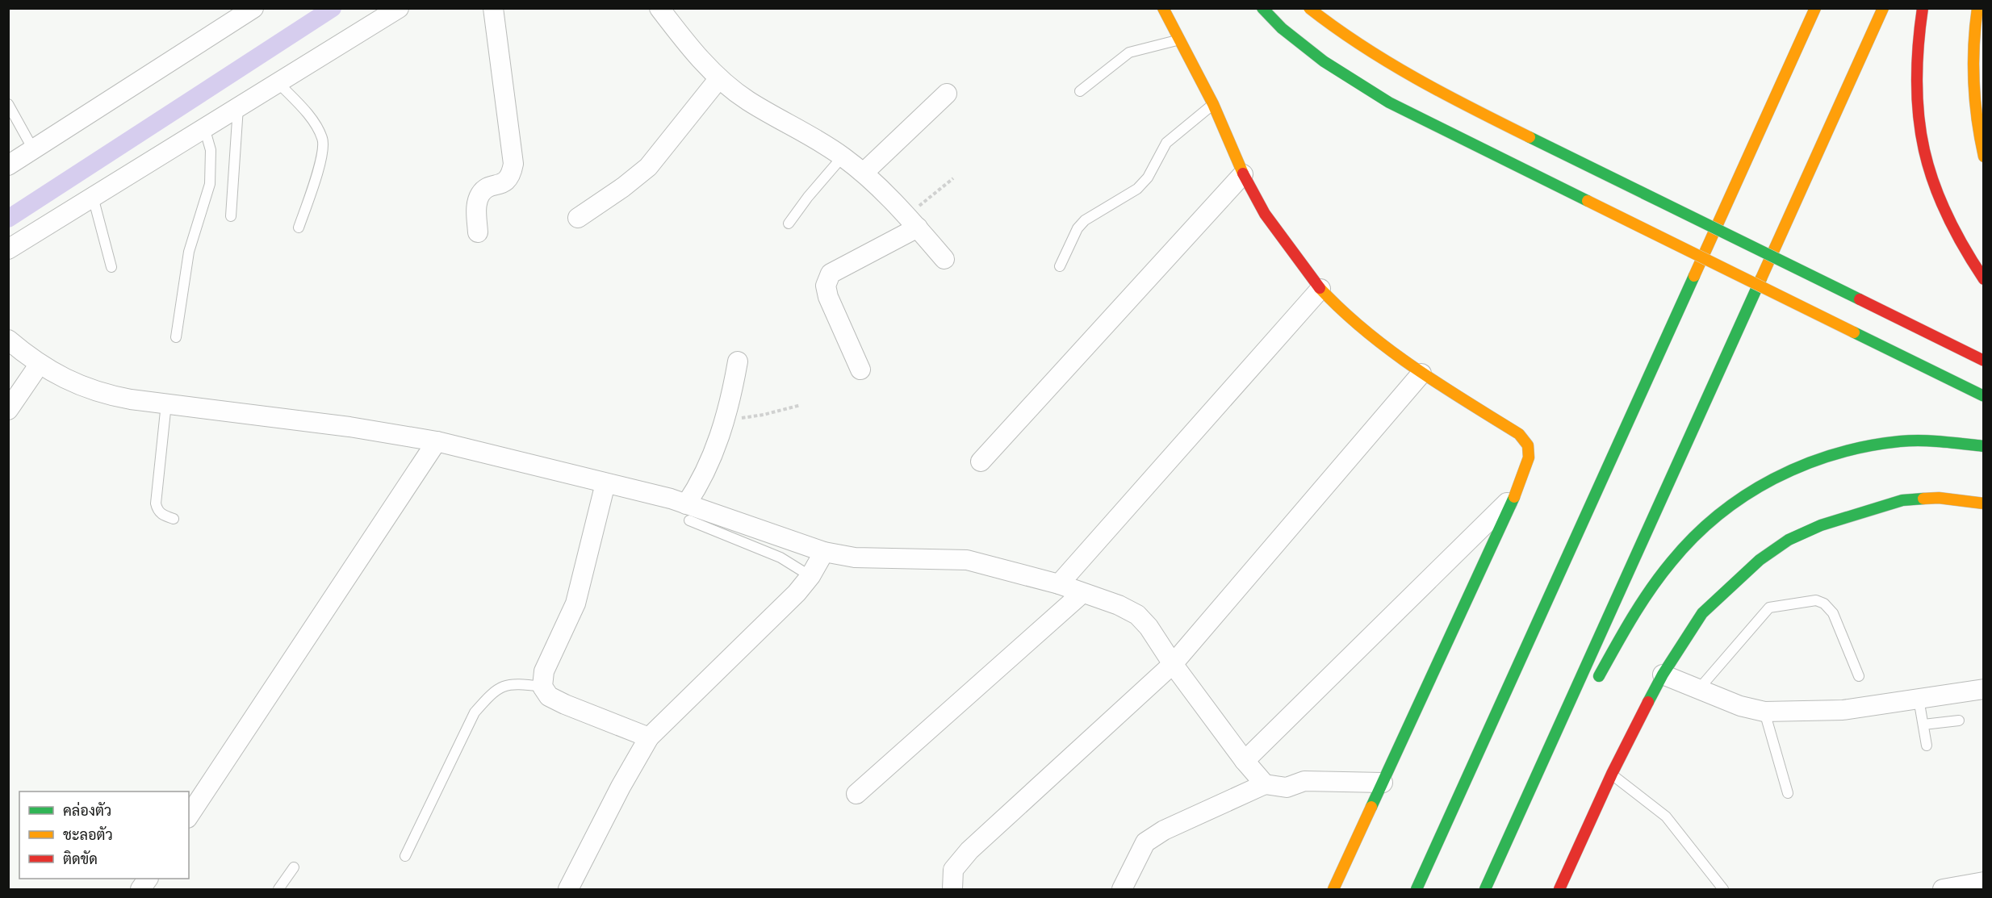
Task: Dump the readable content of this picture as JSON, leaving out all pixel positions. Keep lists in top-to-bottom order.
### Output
{
  "legend": ["คล่องตัว", "ชะลอตัว", "ติดขัด"]
}
